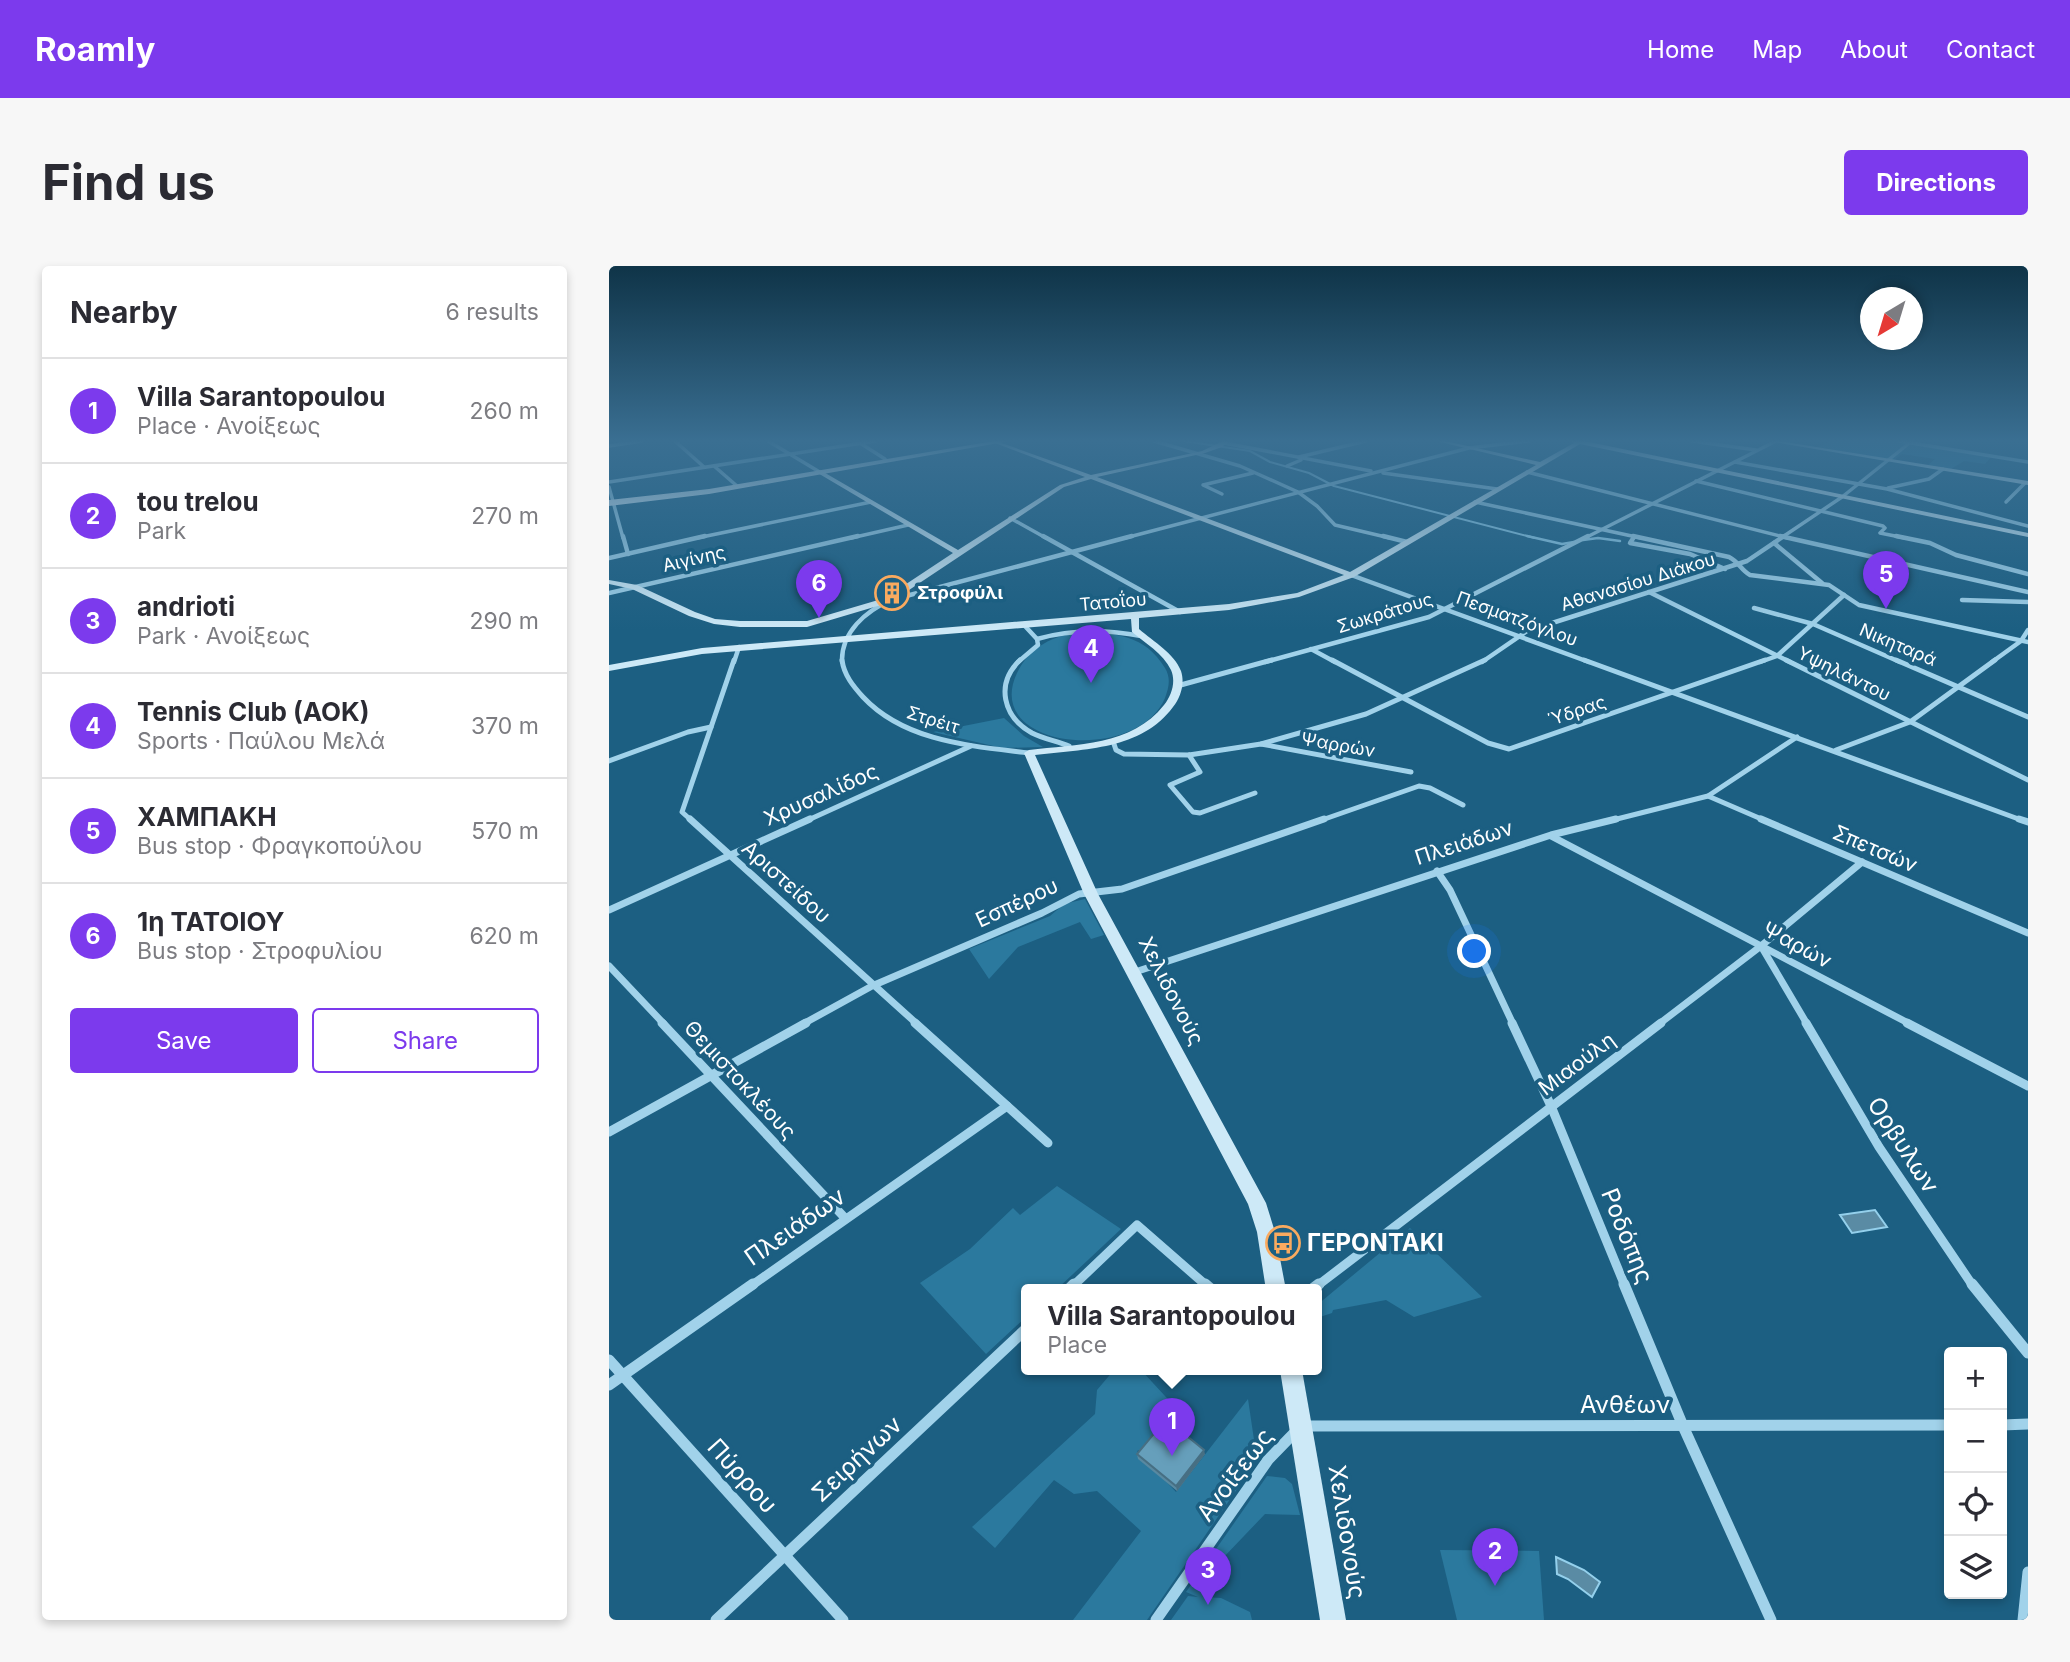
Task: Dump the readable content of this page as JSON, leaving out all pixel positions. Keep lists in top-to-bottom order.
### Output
{
  "streets": {
    "street": [
      "Αιγίνης",
      "Αθανασίου Διάκου",
      "Τατοΐου",
      "Σωκράτους",
      "Πεσματζόγλου",
      "Νικηταρά",
      "Υψηλάντου",
      "Ύδρας",
      "Στρέιτ",
      "Ψαρρών",
      "Χρυσαλίδος",
      "Πλειάδων",
      "Σπετσών",
      "Αριστείδου",
      "Εσπέρου",
      "Ψαρών",
      "Χελιδονούς",
      "Μιαούλη",
      "Θεμιστοκλέους",
      "Ορβυλων",
      "Ροδόπης",
      "Ανθέων",
      "Σειρήνων",
      "Ανοίξεως",
      "Πύρρου"
    ]
  },
  "crossings": [
    ["Αθανασίου Διάκου", "Τατοΐου"],
    ["Αθανασίου Διάκου", "Σωκράτους"],
    ["Αθανασίου Διάκου", "Πεσματζόγλου"],
    ["Αθανασίου Διάκου", "Υψηλάντου"],
    ["Αθανασίου Διάκου", "Ύδρας"],
    ["Αθανασίου Διάκου", "Ψαρρών"],
    ["Τατοΐου", "Σωκράτους"],
    ["Τατοΐου", "Πεσματζόγλου"],
    ["Τατοΐου", "Στρέιτ"],
    ["Τατοΐου", "Αριστείδου"],
    ["Σωκράτους", "Πεσματζόγλου"],
    ["Σωκράτους", "Ύδρας"],
    ["Πεσματζόγλου", "Ύδρας"],
    ["Πεσματζόγλου", "Πλειάδων"],
    ["Νικηταρά", "Ύδρας"],
    ["Υψηλάντου", "Ύδρας"],
    ["Στρέιτ", "Χρυσαλίδος"],
    ["Στρέιτ", "Χελιδονούς"],
    ["Χρυσαλίδος", "Αριστείδου"],
    ["Πλειάδων", "Σπετσών"],
    ["Πλειάδων", "Αριστείδου"],
    ["Πλειάδων", "Ψαρών"],
    ["Πλειάδων", "Χελιδονούς"],
    ["Πλειάδων", "Θεμιστοκλέους"],
    ["Πλειάδων", "Ροδόπης"],
    ["Πλειάδων", "Πύρρου"],
    ["Σπετσών", "Μιαούλη"],
    ["Αριστείδου", "Εσπέρου"],
    ["Εσπέρου", "Χελιδονούς"],
    ["Εσπέρου", "Θεμιστοκλέους"],
    ["Ψαρών", "Μιαούλη"],
    ["Ψαρών", "Ορβυλων"],
    ["Χελιδονούς", "Ανθέων"],
    ["Χελιδονούς", "Ανοίξεως"],
    ["Μιαούλη", "Ορβυλων"],
    ["Μιαούλη", "Ροδόπης"],
    ["Ροδόπης", "Ανθέων"],
    ["Ανθέων", "Ανοίξεως"],
    ["Σειρήνων", "Πύρρου"]
  ],
  "places": {
    "building": ["Στροφύλι"],
    "bus stop": ["ΓΕΡΟΝΤΑΚΙ"]
  },
  "north": "bottom left",
  "page": {
    "header": "Roamly",
    "nav": [
      "Home",
      "Map",
      "About",
      "Contact"
    ],
    "buttons": [
      "Directions",
      ["Save", "Share"]
    ],
    "title": "Find us",
    "heading": ["Nearby", "6 results"],
    "list": [
      {
        "mark": "1",
        "name": "Villa Sarantopoulou",
        "note": "Place · Ανοίξεως",
        "value": "260 m"
      },
      {
        "mark": "2",
        "name": "tou trelou",
        "note": "Park",
        "value": "270 m"
      },
      {
        "mark": "3",
        "name": "andrioti",
        "note": "Park · Ανοίξεως",
        "value": "290 m"
      },
      {
        "mark": "4",
        "name": "Tennis Club (AOK)",
        "note": "Sports · Παύλου Μελά",
        "value": "370 m"
      },
      {
        "mark": "5",
        "name": "ΧΑΜΠΑΚΗ",
        "note": "Bus stop · Φραγκοπούλου",
        "value": "570 m"
      },
      {
        "mark": "6",
        "name": "1η ΤΑΤΟΙΟΥ",
        "note": "Bus stop · Στροφυλίου",
        "value": "620 m"
      }
    ],
    "pins": [
      "5",
      "6",
      "4",
      "1",
      "2",
      "3"
    ],
    "popup": ["Villa Sarantopoulou", "Place"],
    "map_buttons": ["+", "−"]
  }
}
